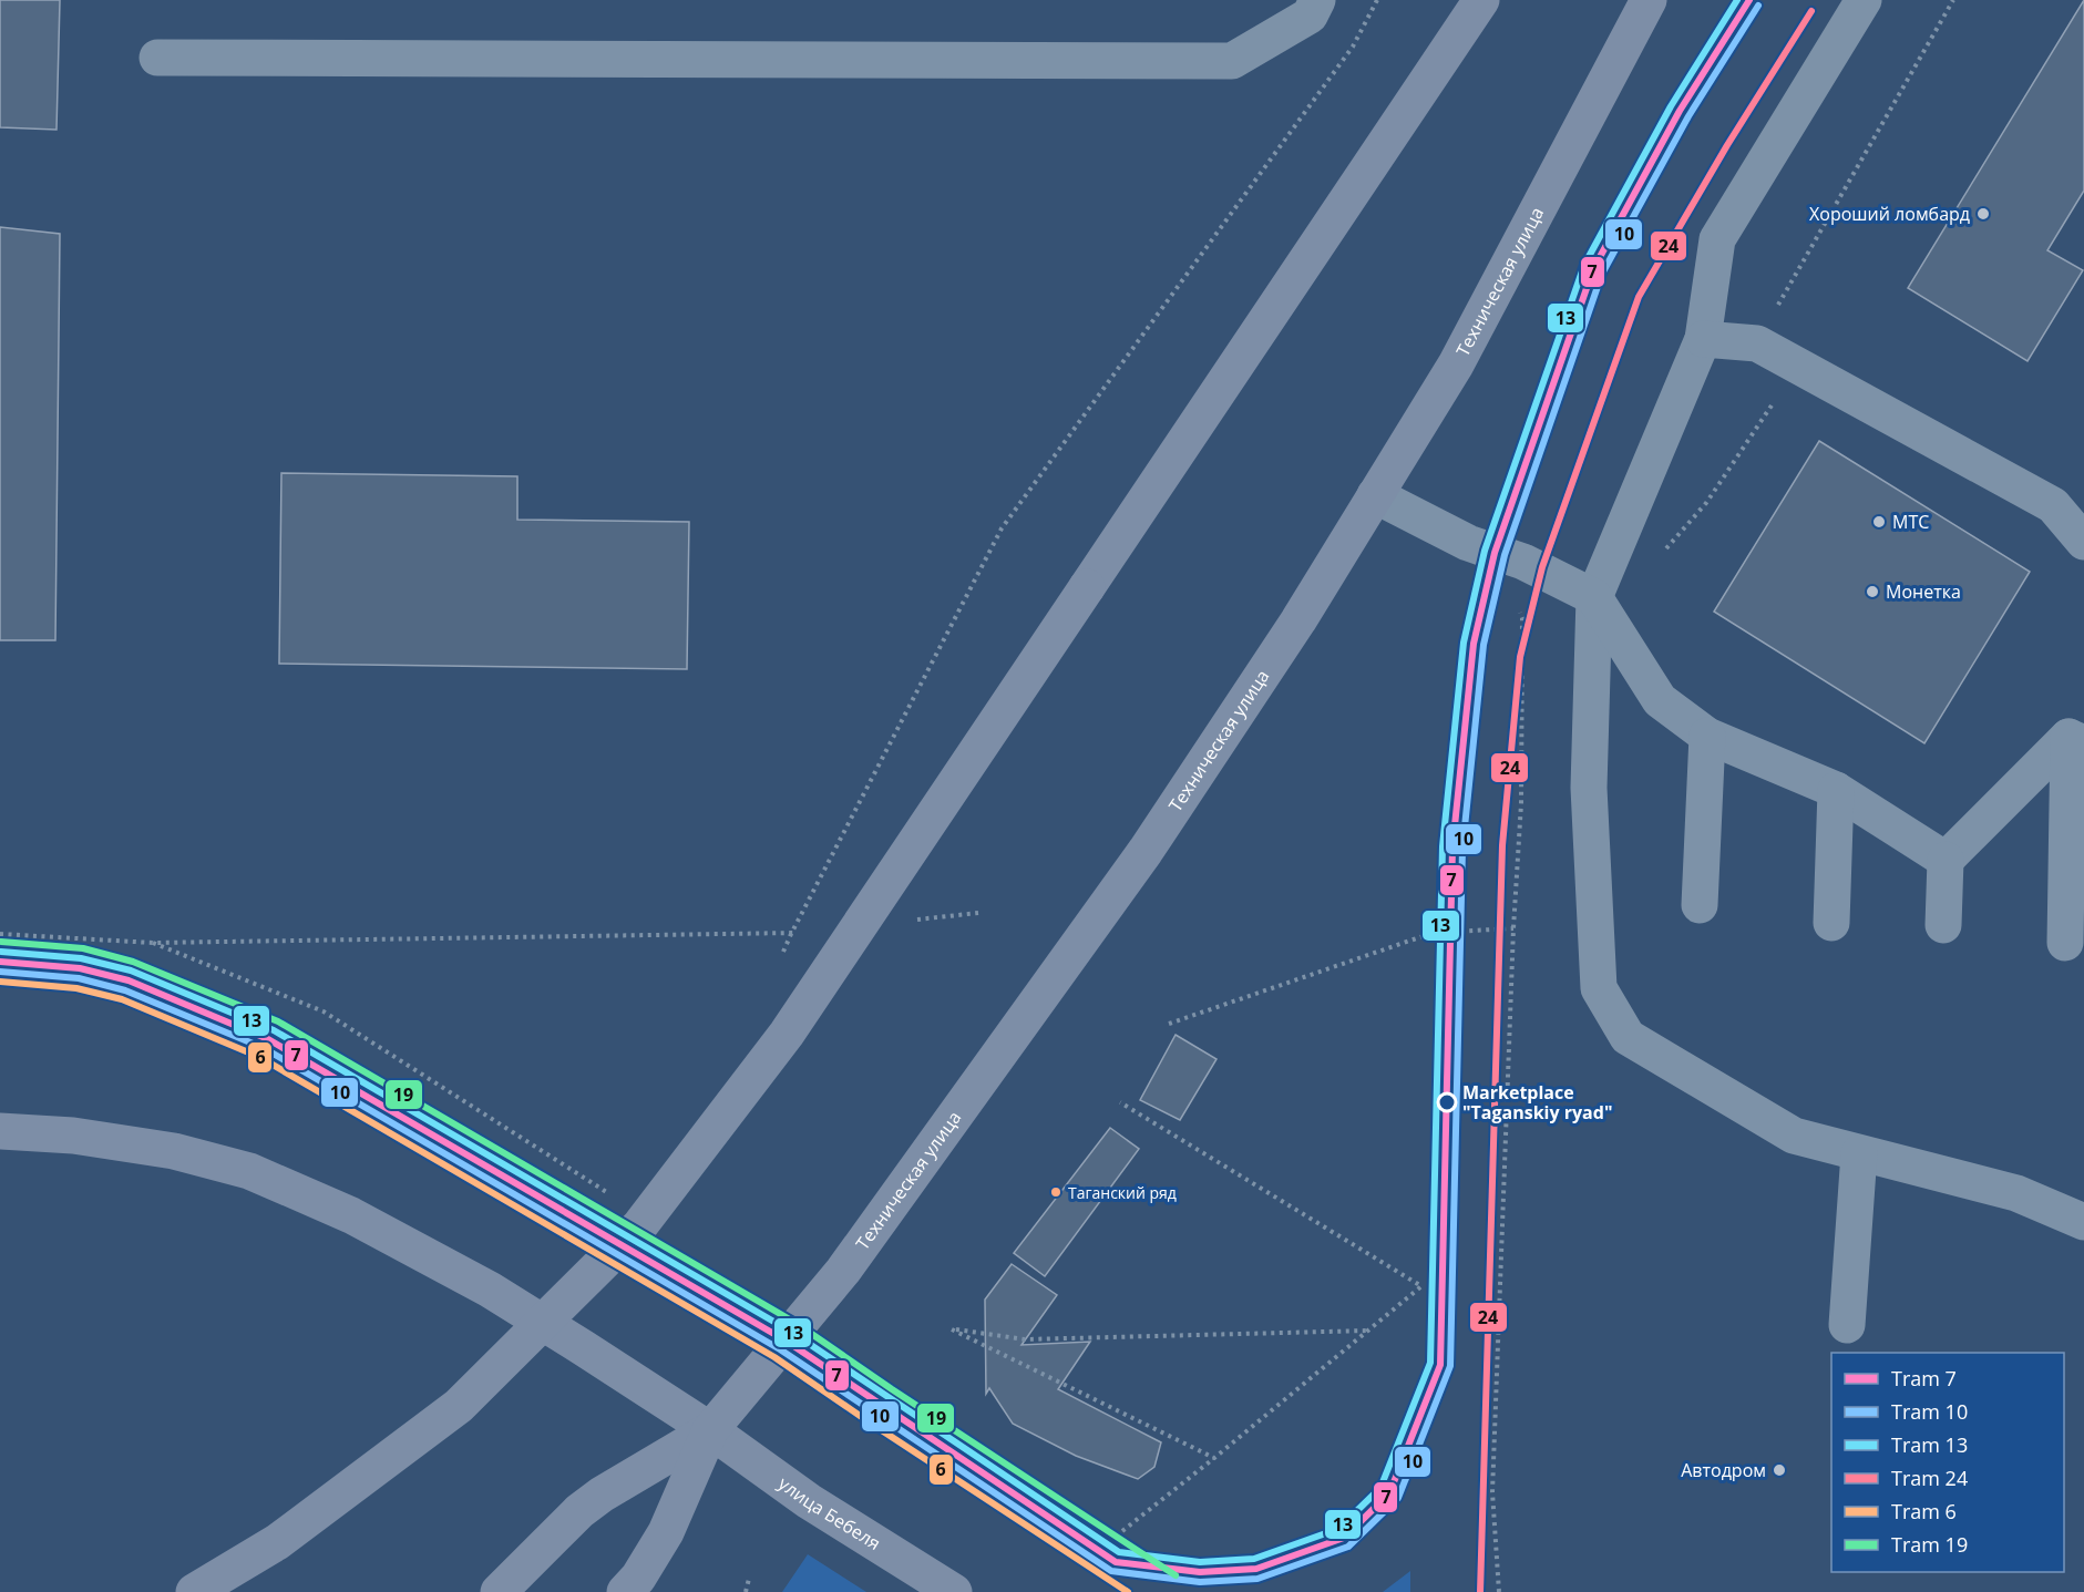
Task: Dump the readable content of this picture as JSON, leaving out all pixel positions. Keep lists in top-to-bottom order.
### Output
{
  "streets": {
    "main road": ["Техническая улица", "улица Бебеля"]
  },
  "crossings": [
    ["Техническая улица", "улица Бебеля"]
  ],
  "places": [
    "Хороший ломбард",
    "МТС",
    "Монетка",
    "Marketplace \"Taganskiy ryad\"",
    "Таганский ряд",
    "Автодром"
  ],
  "lines": [
    "tram line 7",
    "tram line 13",
    "tram line 10",
    "tram line 24",
    "tram line 19",
    "tram line 6"
  ],
  "legend": [
    "Tram 7",
    "Tram 10",
    "Tram 13",
    "Tram 24",
    "Tram 6",
    "Tram 19"
  ]
}
